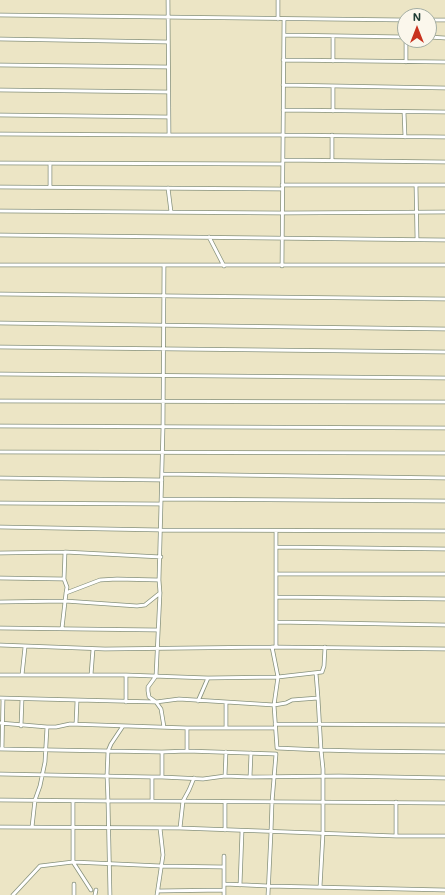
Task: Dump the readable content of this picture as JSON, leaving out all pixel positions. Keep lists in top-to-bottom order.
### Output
{
  "north": "top"
}
